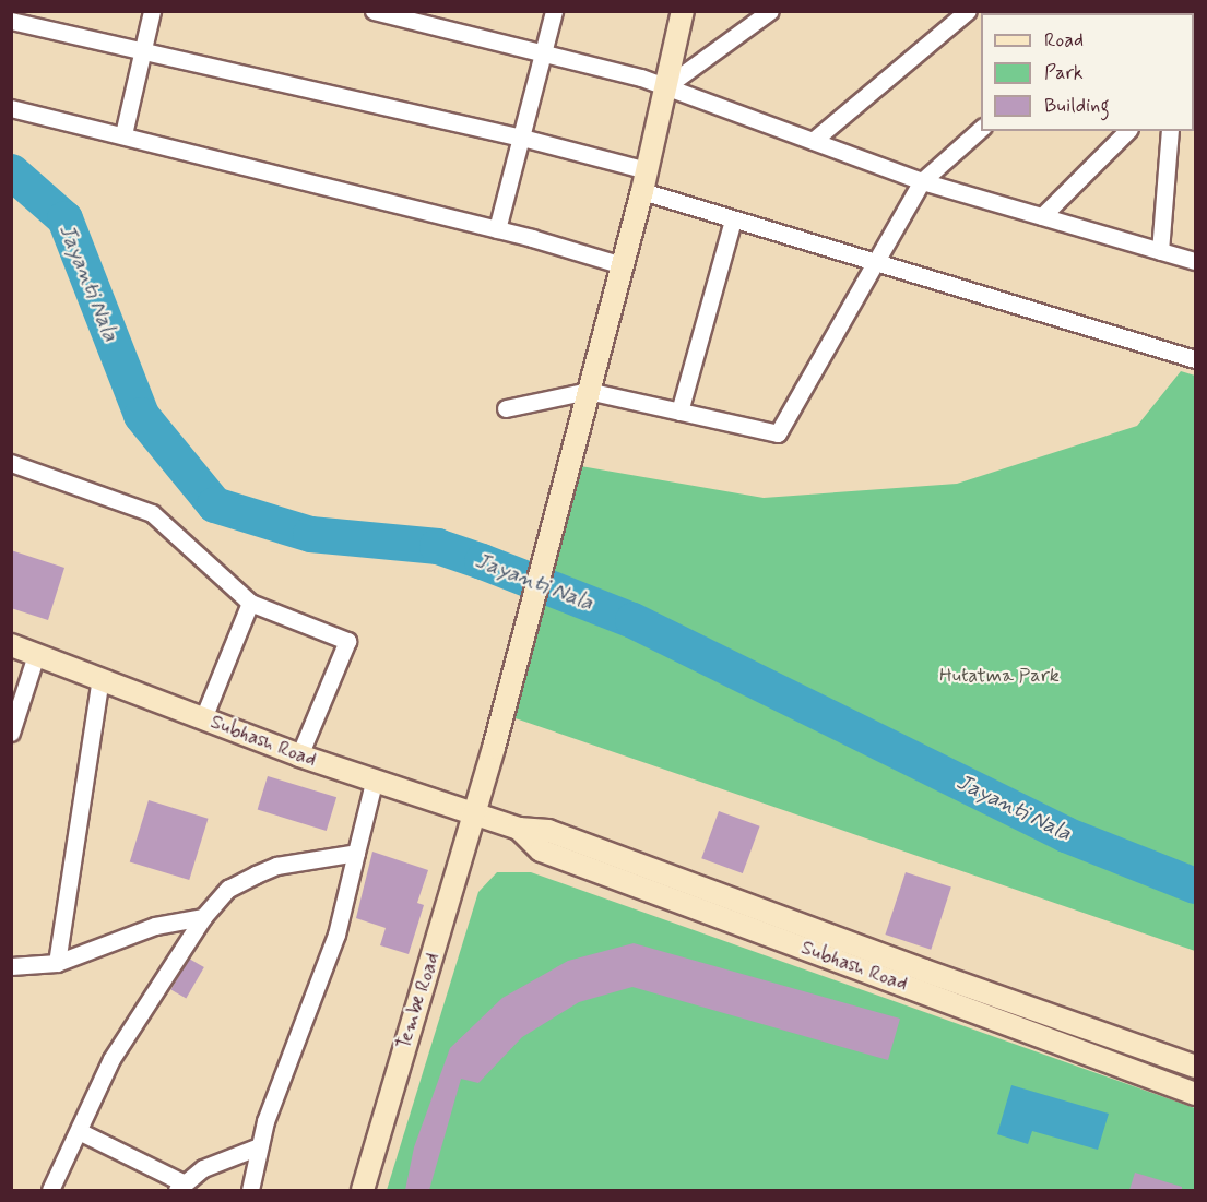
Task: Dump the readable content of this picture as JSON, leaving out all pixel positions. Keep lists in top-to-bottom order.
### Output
{
  "streets": {
    "main road": ["Subhash Road", "Tembe Road"]
  },
  "crossings": [
    ["Subhash Road", "Tembe Road"]
  ],
  "water": ["Jayanti Nala"],
  "parks": ["Hutatma Park"],
  "legend": ["Road", "Park", "Building"]
}
